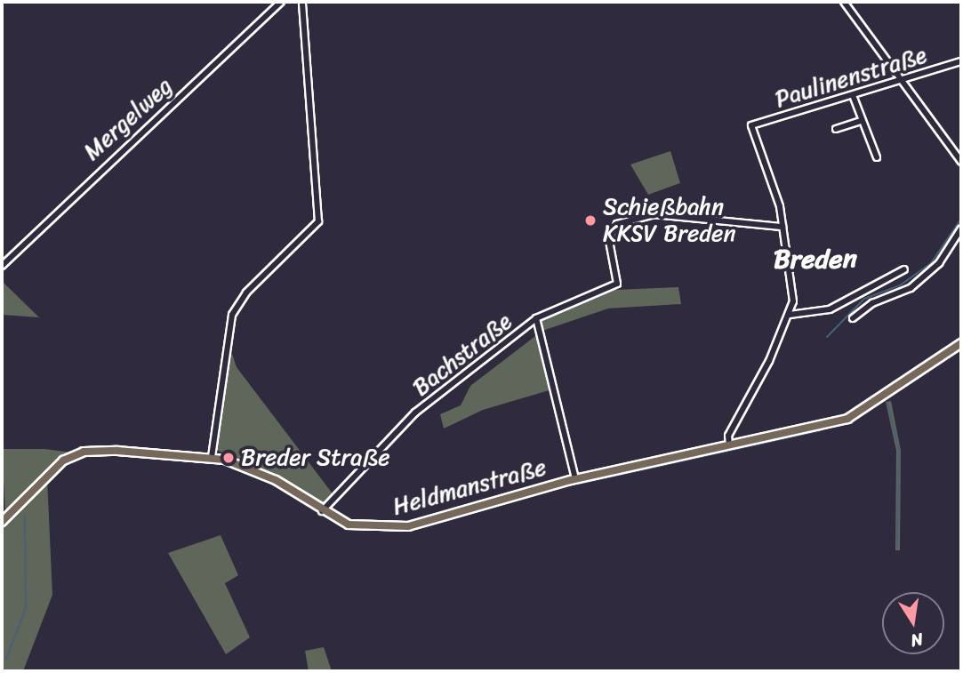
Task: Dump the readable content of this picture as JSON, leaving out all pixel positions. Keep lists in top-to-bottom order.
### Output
{
  "streets": {
    "main road": ["Heldmanstraße"],
    "street": ["Paulinenstraße", "Mergelweg", "Bachstraße"]
  },
  "crossings": [
    ["Bachstraße", "Heldmanstraße"]
  ],
  "districts": ["Breden"],
  "places": ["Schießbahn KKSV Breden", "Breder Straße"],
  "north": "bottom"
}
